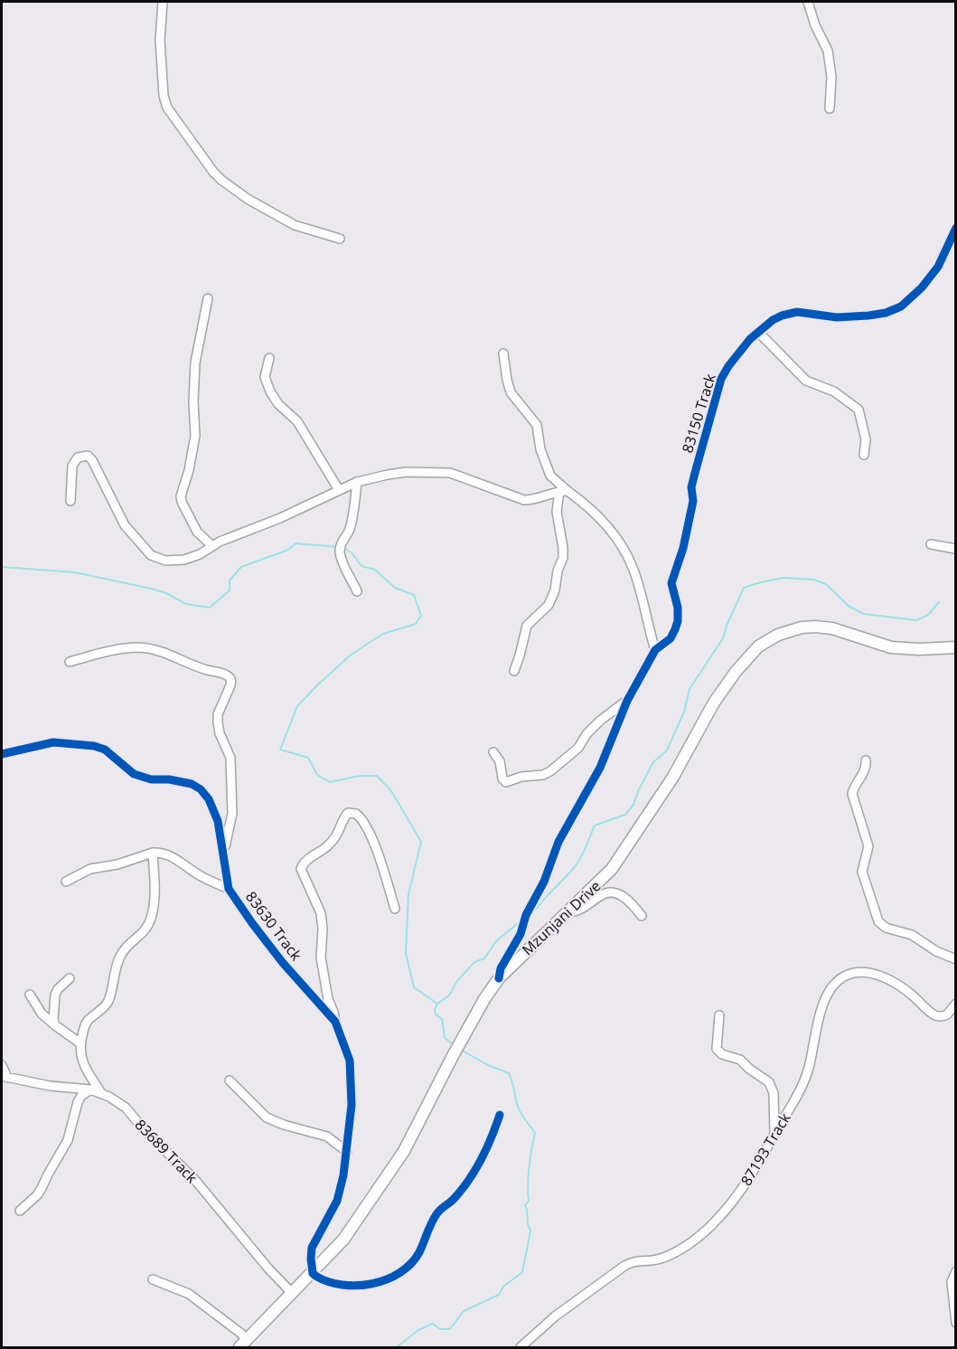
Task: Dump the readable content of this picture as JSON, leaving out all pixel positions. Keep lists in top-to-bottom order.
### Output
{
  "streets": {
    "main road": ["Mzunjani Drive"],
    "street": [
      "83150 Track",
      "83630 Track",
      "87193 Track",
      "83689 Track"
    ]
  },
  "crossings": [
    ["83150 Track", "Mzunjani Drive"],
    ["Mzunjani Drive", "83630 Track"],
    ["Mzunjani Drive", "83689 Track"]
  ]
}
